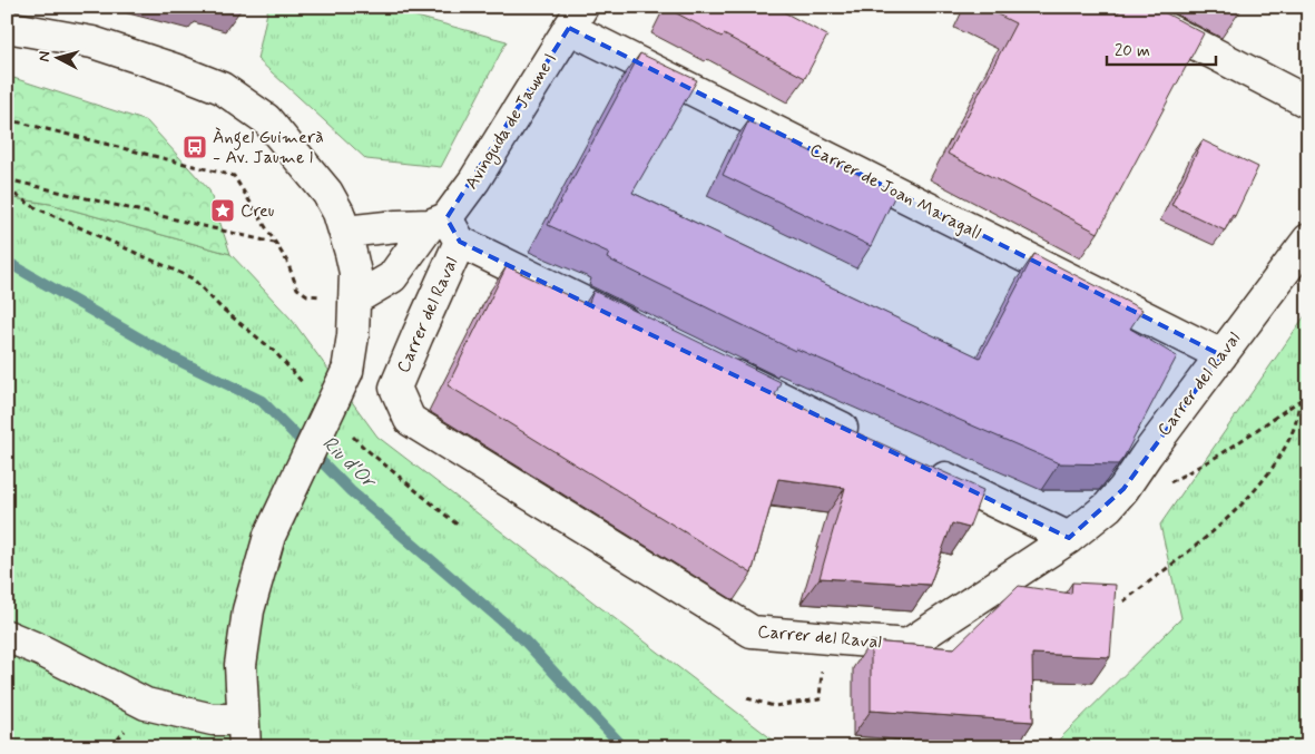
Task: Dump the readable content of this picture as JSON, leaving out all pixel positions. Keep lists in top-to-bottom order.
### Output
{
  "streets": {
    "street": ["Avinguda de Jaume I", "Carrer de Joan Maragall", "Carrer del Raval"]
  },
  "crossings": [
    ["Avinguda de Jaume I", "Carrer de Joan Maragall"],
    ["Avinguda de Jaume I", "Carrer del Raval"],
    ["Carrer de Joan Maragall", "Carrer del Raval"]
  ],
  "water": ["Riu d'Or"],
  "places": {
    "bus stop": ["Àngel Guimerà - Av. Jaume l"],
    "place": ["Creu"]
  },
  "scale_bar": "20 m",
  "north": "left"
}
